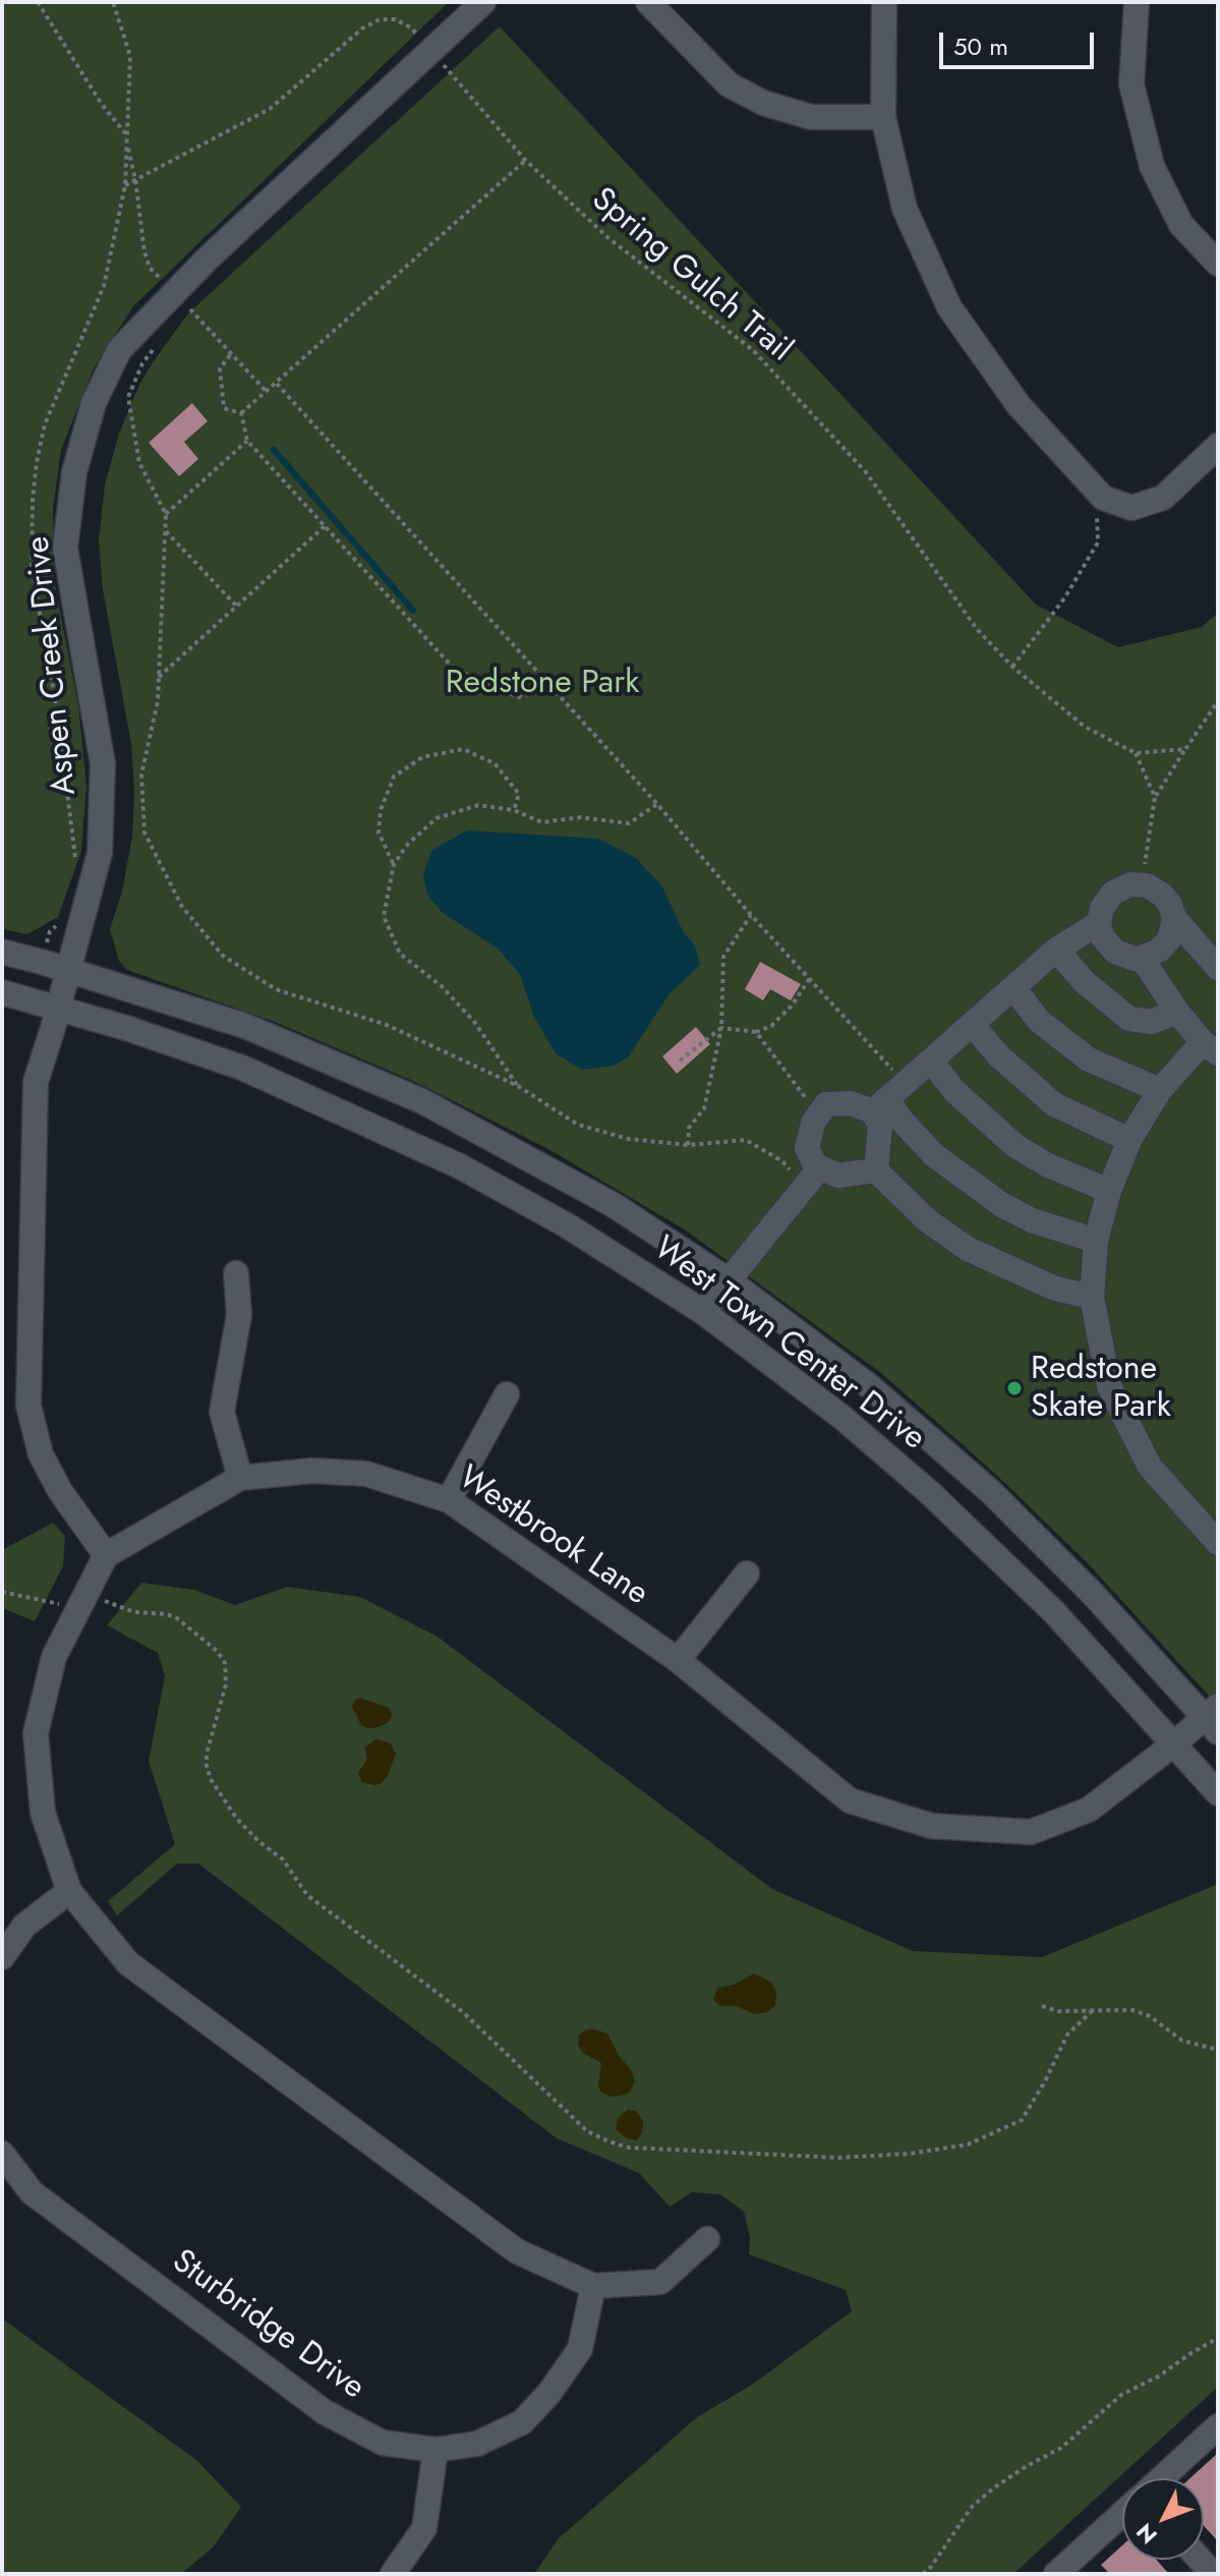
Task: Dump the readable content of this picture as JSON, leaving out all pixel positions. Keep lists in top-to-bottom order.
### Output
{
  "streets": {
    "street": [
      "Aspen Creek Drive",
      "West Town Center Drive",
      "Westbrook Lane",
      "Sturbridge Drive"
    ],
    "path": ["Spring Gulch Trail"]
  },
  "crossings": [
    ["Spring Gulch Trail", "Aspen Creek Drive"],
    ["Aspen Creek Drive", "West Town Center Drive"],
    ["Aspen Creek Drive", "Westbrook Lane"],
    ["West Town Center Drive", "Westbrook Lane"]
  ],
  "parks": ["Redstone Park"],
  "places": ["Redstone Skate Park"],
  "scale_bar": "50 m",
  "north": "bottom left"
}
